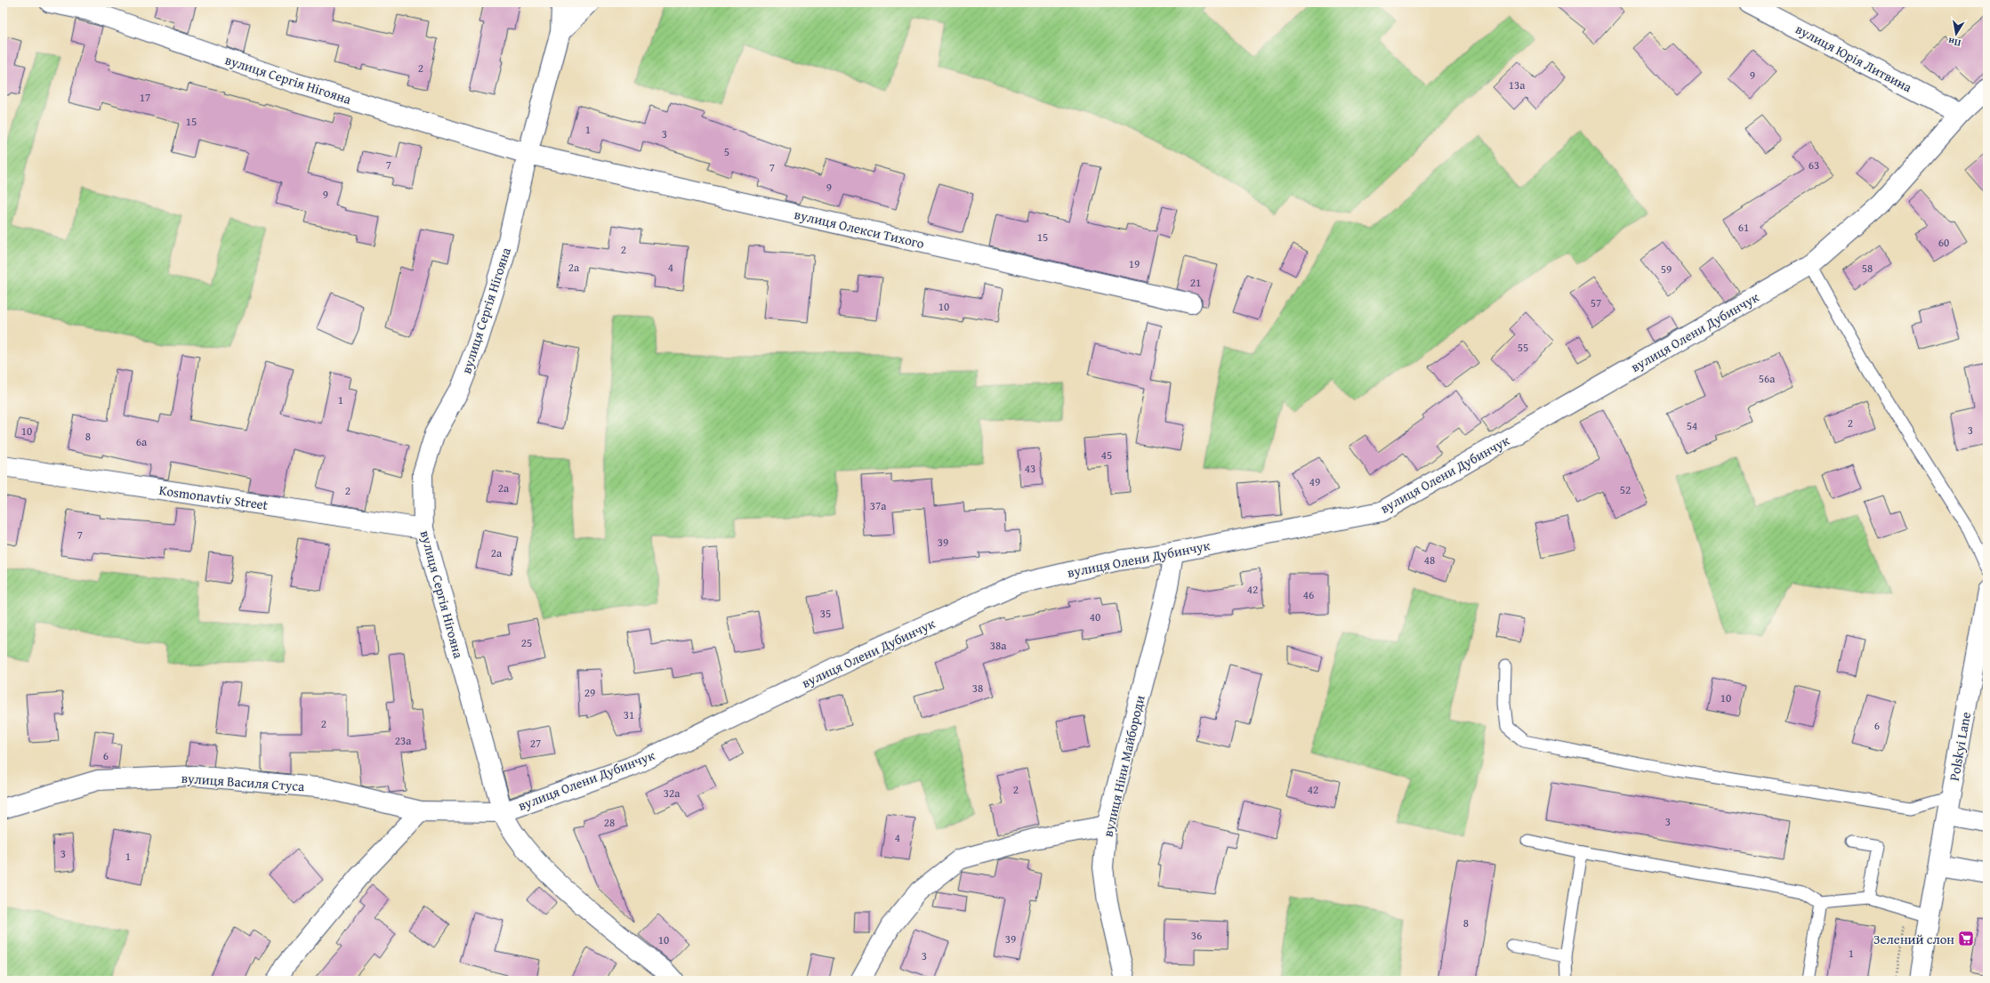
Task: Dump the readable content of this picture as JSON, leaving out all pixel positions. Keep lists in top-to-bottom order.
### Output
{
  "streets": {
    "street": [
      "вулиця Юрія Литвина",
      "вулиця Сергія Нігояна",
      "вулиця Олекси Тихого",
      "вулиця Олени Дубинчук",
      "Kosmonavtiv Street",
      "Polskyi Lane",
      "вулиця Ніни Майбороди",
      "вулиця Василя Стуса"
    ]
  },
  "crossings": [
    ["вулиця Юрія Литвина", "вулиця Олени Дубинчук"],
    ["вулиця Сергія Нігояна", "вулиця Олекси Тихого"],
    ["вулиця Сергія Нігояна", "вулиця Олени Дубинчук"],
    ["вулиця Сергія Нігояна", "Kosmonavtiv Street"],
    ["вулиця Олени Дубинчук", "вулиця Ніни Майбороди"],
    ["вулиця Олени Дубинчук", "вулиця Василя Стуса"]
  ],
  "places": {
    "supermarket": ["Зелений слон"]
  },
  "house_numbers": [
    "2",
    "9",
    "13а",
    "17",
    "15",
    "1",
    "3",
    "5",
    "7",
    "63",
    "7",
    "9",
    "9",
    "61",
    "15",
    "60",
    "2",
    "19",
    "2а",
    "4",
    "58",
    "59",
    "21",
    "57",
    "10",
    "55",
    "56а",
    "1",
    "2",
    "54",
    "3",
    "10",
    "8",
    "6а",
    "45",
    "43",
    "49",
    "2а",
    "52",
    "2",
    "37а",
    "7",
    "39",
    "2а",
    "48",
    "42",
    "46",
    "35",
    "40",
    "25",
    "38а",
    "38",
    "29",
    "10",
    "31",
    "2",
    "6",
    "23а",
    "27",
    "6",
    "2",
    "42",
    "32а",
    "3",
    "28",
    "4",
    "3",
    "1",
    "8",
    "36",
    "39",
    "10",
    "1",
    "3"
  ],
  "north": "bottom"
}
